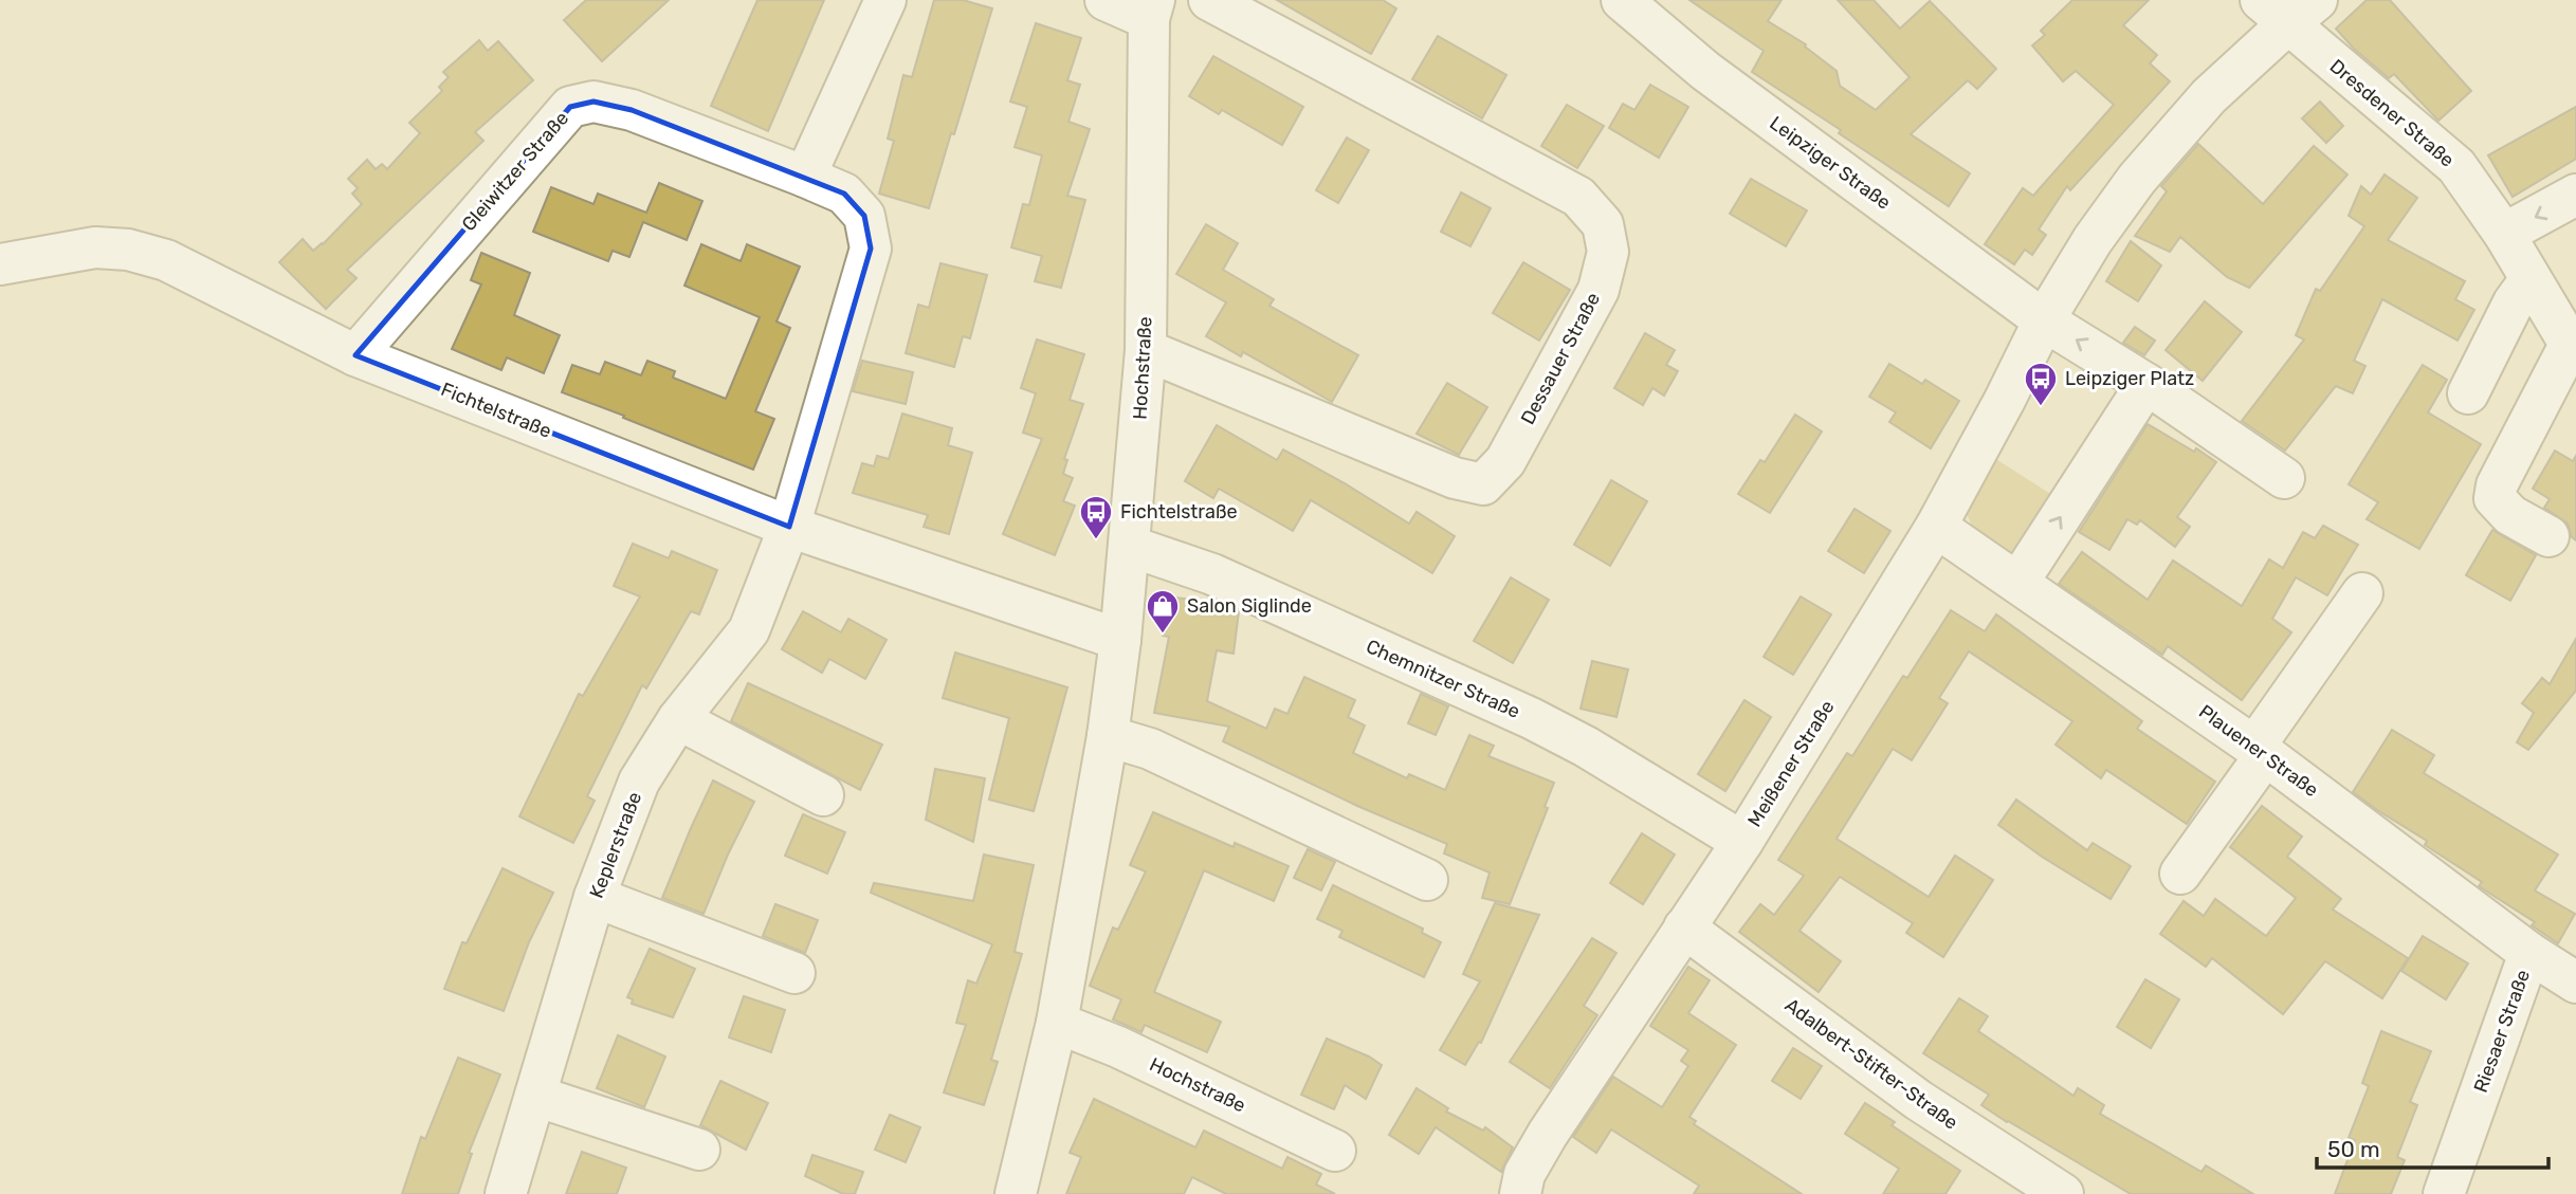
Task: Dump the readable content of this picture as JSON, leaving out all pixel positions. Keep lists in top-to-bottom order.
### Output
{
  "streets": {
    "street": [
      "Dresdener Straße",
      "Leipziger Straße",
      "Gleiwitzer Straße",
      "Dessauer Straße",
      "Hochstraße",
      "Fichtelstraße",
      "Chemnitzer Straße",
      "Plauener Straße",
      "Meißener Straße",
      "Keplerstraße",
      "Riesaer Straße",
      "Adalbert-Stifter-Straße"
    ]
  },
  "crossings": [
    ["Dresdener Straße", "Meißener Straße"],
    ["Leipziger Straße", "Meißener Straße"],
    ["Gleiwitzer Straße", "Fichtelstraße"],
    ["Gleiwitzer Straße", "Keplerstraße"],
    ["Dessauer Straße", "Hochstraße"],
    ["Hochstraße", "Fichtelstraße"],
    ["Hochstraße", "Chemnitzer Straße"],
    ["Fichtelstraße", "Keplerstraße"],
    ["Chemnitzer Straße", "Meißener Straße"],
    ["Plauener Straße", "Meißener Straße"],
    ["Plauener Straße", "Riesaer Straße"],
    ["Meißener Straße", "Adalbert-Stifter-Straße"]
  ],
  "places": {
    "bus stop": ["Leipziger Platz", "Fichtelstraße"],
    "shop": ["Salon Siglinde"]
  },
  "scale_bar": "50 m"
}
